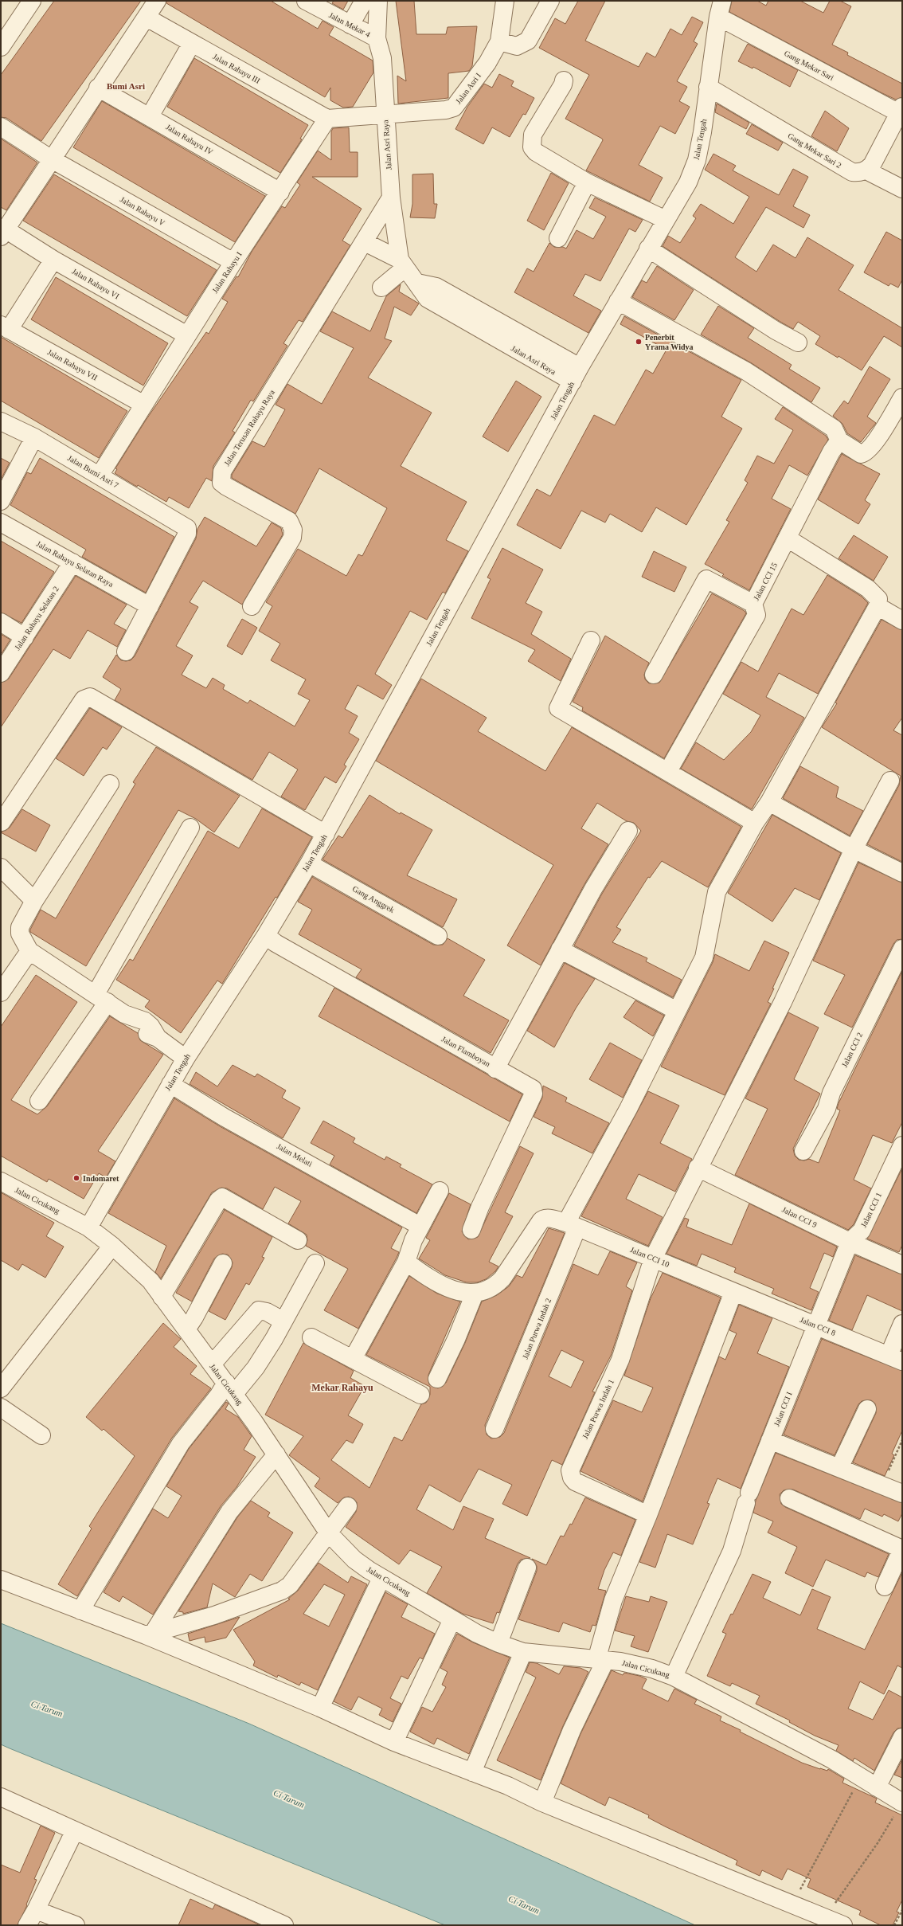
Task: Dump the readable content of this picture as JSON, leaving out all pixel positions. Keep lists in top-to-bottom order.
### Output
{
  "streets": {
    "street": [
      "Jalan Mekar 4",
      "Gang Mekar Sari",
      "Jalan Rahayu III",
      "Jalan Asri I",
      "Jalan Rahayu IV",
      "Jalan Tengah",
      "Jalan Asri Raya",
      "Gang Mekar Sari 2",
      "Jalan Rahayu V",
      "Jalan Rahayu I",
      "Jalan Rahayu VI",
      "Jalan Rahayu VII",
      "Jalan Terusan Rahayu Raya",
      "Jalan Bumi Asri 7",
      "Jalan Rahayu Selatan Raya",
      "Jalan CCI 15",
      "Jalan Rahayu Selatan 2",
      "Gang Anggrek",
      "Jalan CCI 2",
      "Jalan Flamboyan",
      "Jalan Melati",
      "Jalan Cicukang",
      "Jalan CCI 1",
      "Jalan CCI 9",
      "Jalan CCI 10",
      "Jalan CCI 8",
      "Jalan Purwa Indah 2",
      "Jalan Purwa Indah 1",
      "Jalan CCI I"
    ]
  },
  "crossings": [
    ["Jalan Mekar 4", "Jalan Asri Raya"],
    ["Gang Mekar Sari", "Jalan Tengah"],
    ["Jalan Rahayu III", "Jalan Rahayu I"],
    ["Jalan Asri I", "Jalan Asri Raya"],
    ["Jalan Rahayu IV", "Jalan Rahayu I"],
    ["Jalan Tengah", "Jalan Asri Raya"],
    ["Jalan Tengah", "Gang Mekar Sari 2"],
    ["Jalan Tengah", "Gang Anggrek"],
    ["Jalan Tengah", "Jalan Flamboyan"],
    ["Jalan Tengah", "Jalan Melati"],
    ["Jalan Tengah", "Jalan Cicukang"],
    ["Jalan Asri Raya", "Jalan Terusan Rahayu Raya"],
    ["Jalan Rahayu V", "Jalan Rahayu I"],
    ["Jalan Rahayu I", "Jalan Rahayu VI"],
    ["Jalan Rahayu I", "Jalan Rahayu VII"],
    ["Jalan Rahayu I", "Jalan Bumi Asri 7"],
    ["Jalan Bumi Asri 7", "Jalan Rahayu Selatan Raya"],
    ["Jalan Rahayu Selatan Raya", "Jalan Rahayu Selatan 2"],
    ["Jalan Cicukang", "Jalan CCI I"],
    ["Jalan CCI 1", "Jalan CCI 9"],
    ["Jalan CCI 1", "Jalan CCI 8"],
    ["Jalan CCI 1", "Jalan CCI I"],
    ["Jalan CCI 9", "Jalan Purwa Indah 1"],
    ["Jalan CCI 10", "Jalan CCI 8"],
    ["Jalan CCI 10", "Jalan Purwa Indah 2"],
    ["Jalan CCI 10", "Jalan Purwa Indah 1"],
    ["Jalan CCI 8", "Jalan CCI I"]
  ],
  "districts": ["Bumi Asri", "Mekar Rahayu"],
  "water": ["Ci Tarum"],
  "places": ["Penerbit Yrama Widya", "Indomaret"]
}
